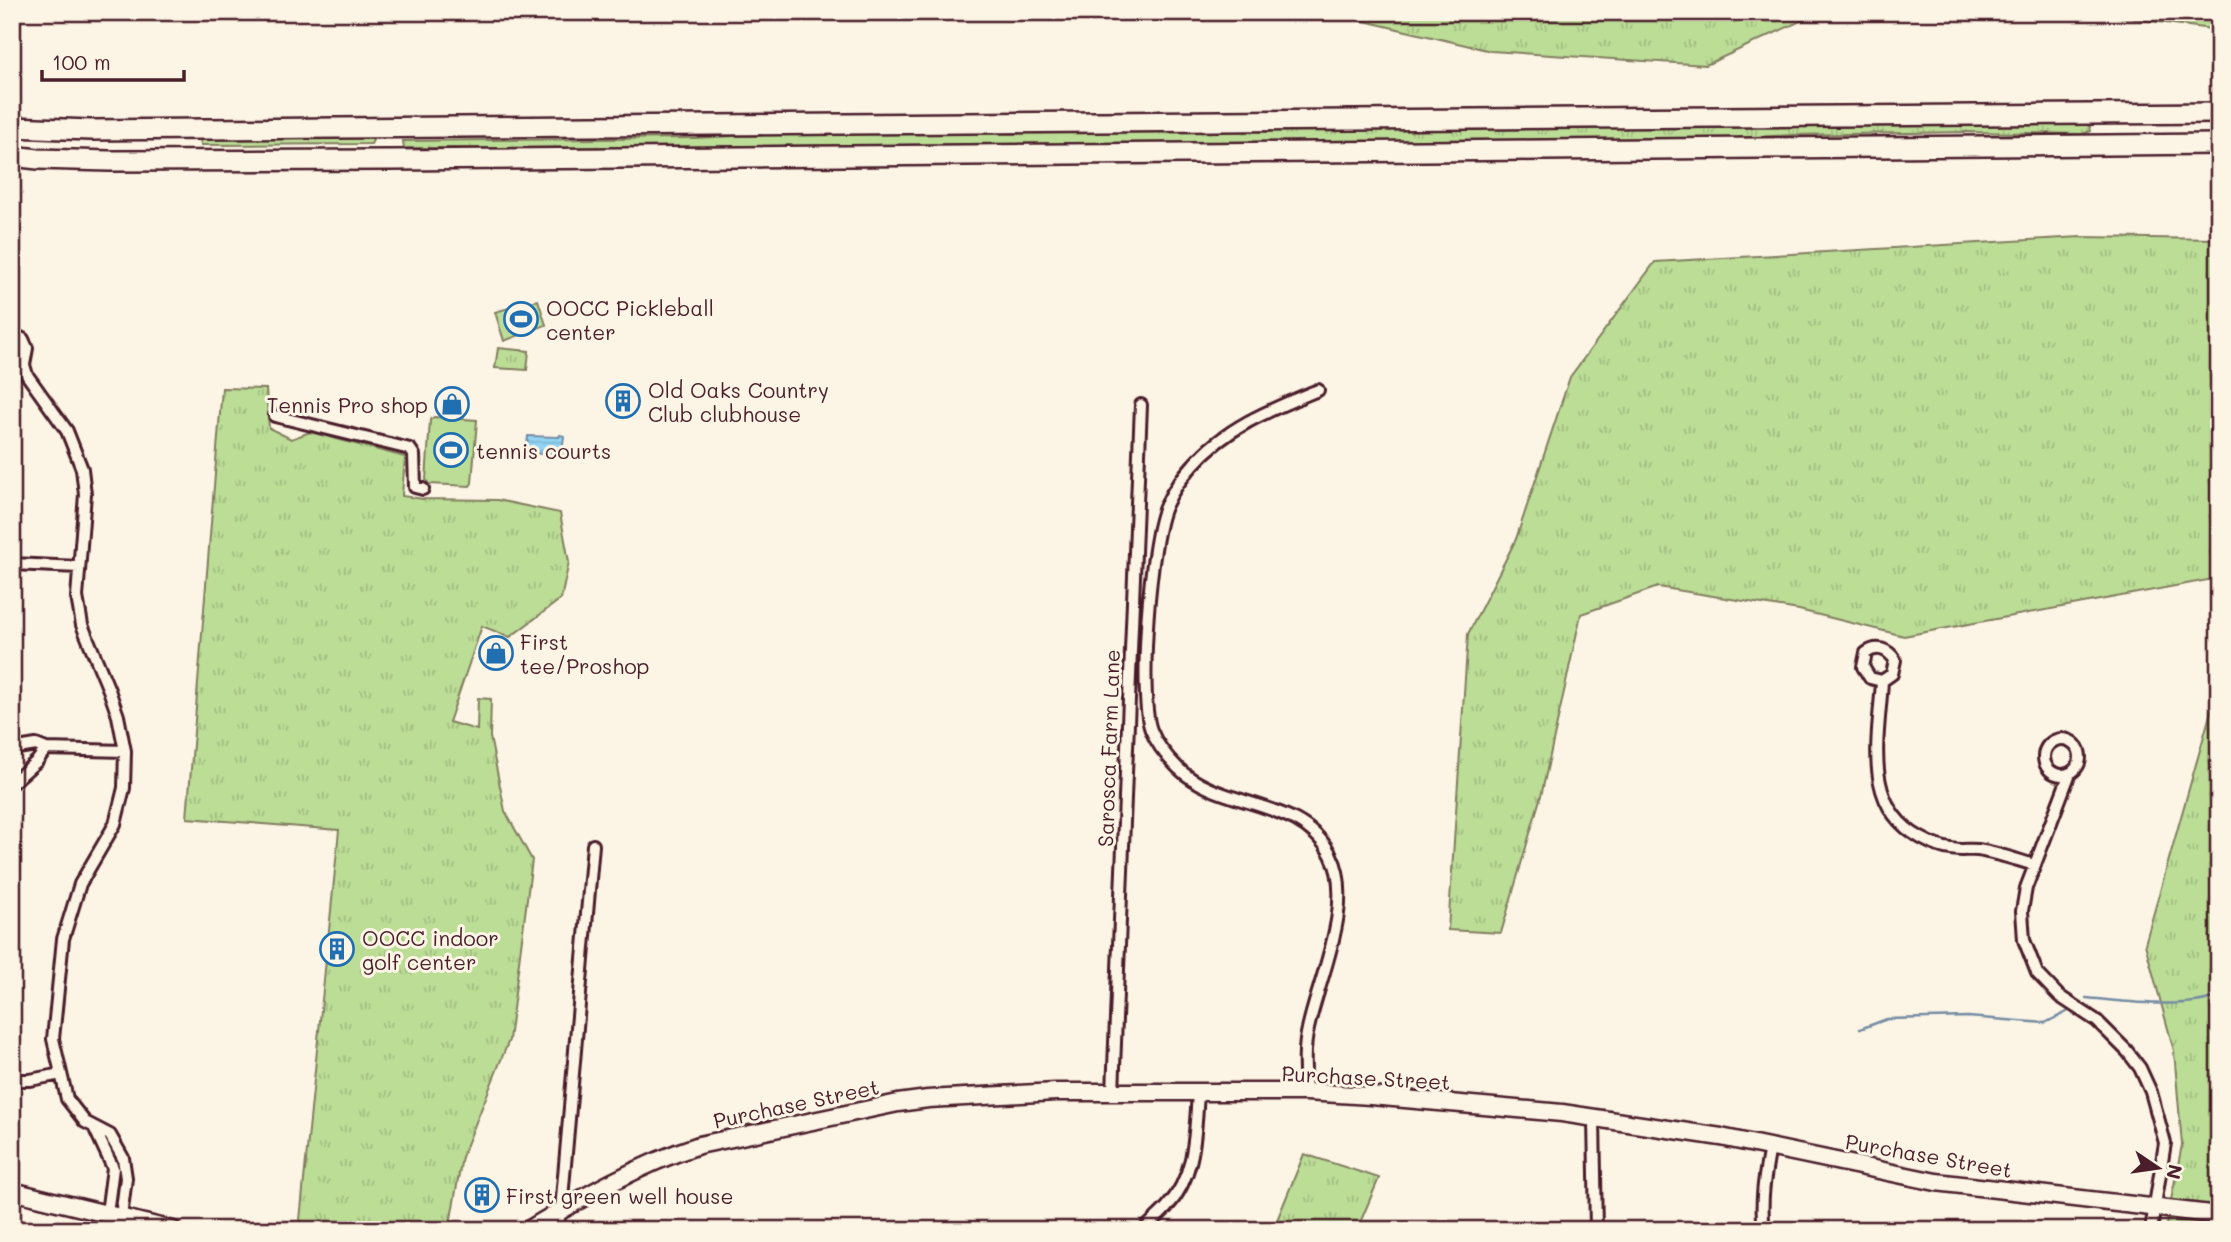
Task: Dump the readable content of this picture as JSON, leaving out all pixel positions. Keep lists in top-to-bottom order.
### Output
{
  "streets": {
    "main road": ["Purchase Street"],
    "street": ["Sarosca Farm Lane"]
  },
  "crossings": [
    ["Sarosca Farm Lane", "Purchase Street"]
  ],
  "places": {
    "sports": ["OOCC Pickleball center", "tennis courts"],
    "building": ["Old Oaks Country Club clubhouse", "OOCC indoor golf center", "First green well house"],
    "shop": ["Tennis Pro shop", "First tee/Proshop"]
  },
  "scale_bar": "100 m",
  "north": "right"
}
